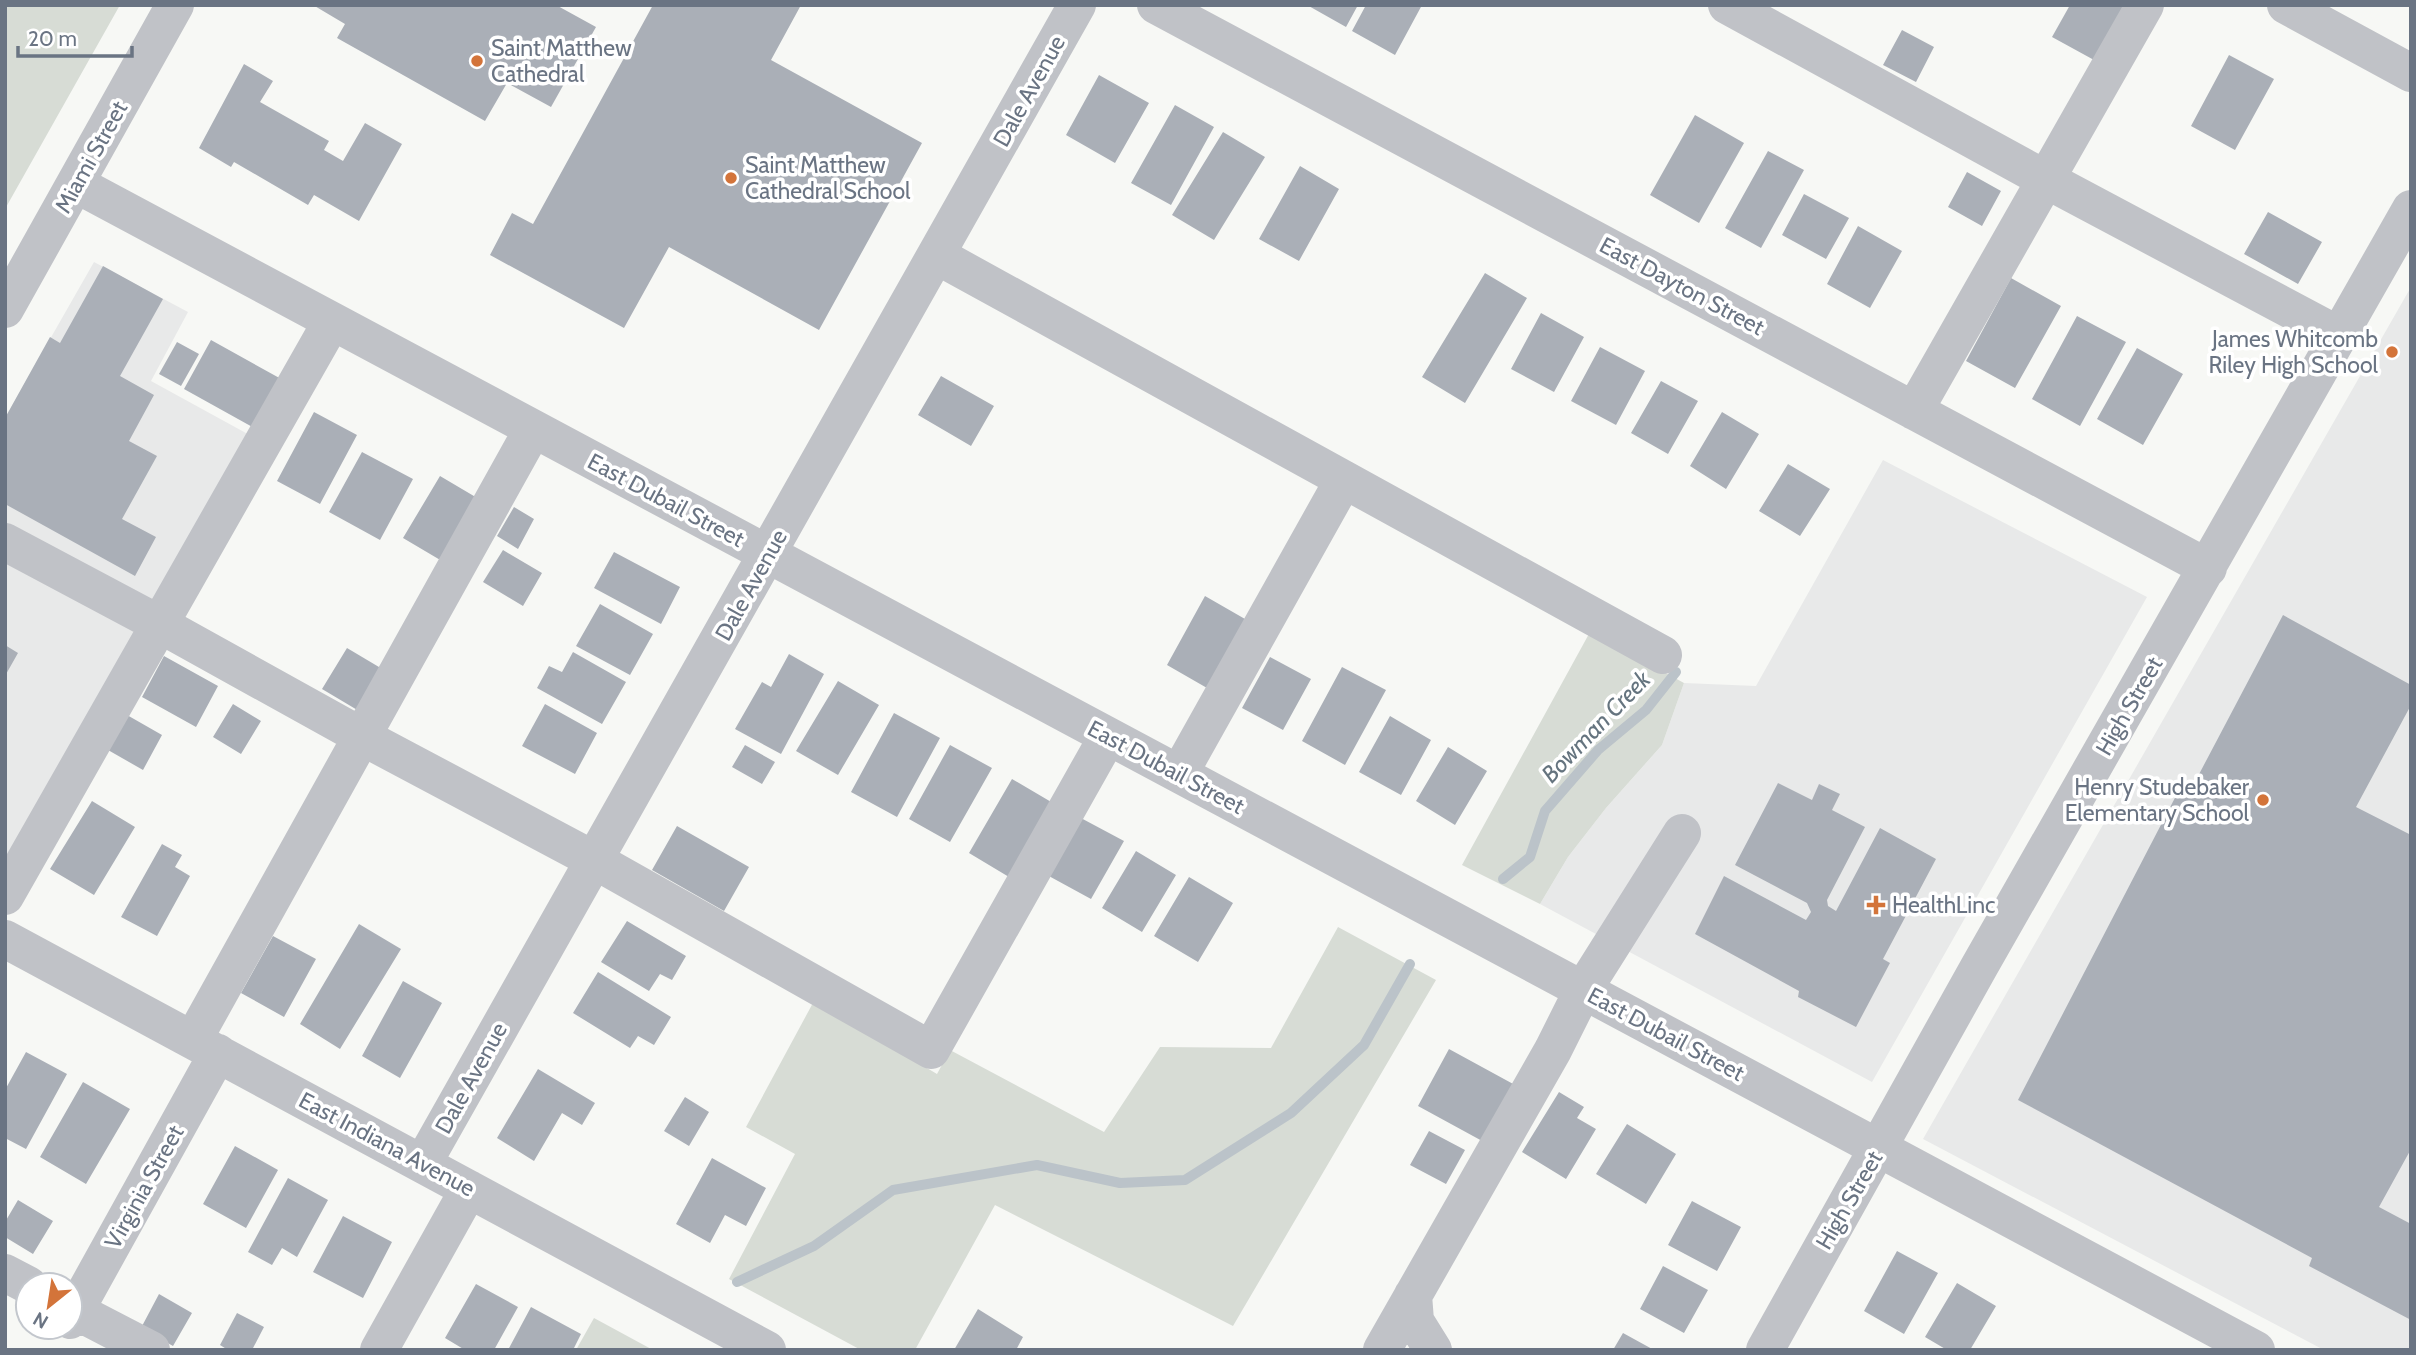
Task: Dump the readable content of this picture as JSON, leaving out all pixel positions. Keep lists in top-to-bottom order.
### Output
{
  "streets": {
    "street": [
      "Dale Avenue",
      "Miami Street",
      "East Dayton Street",
      "East Dubail Street",
      "High Street",
      "East Indiana Avenue",
      "Virginia Street"
    ]
  },
  "crossings": [
    ["Dale Avenue", "East Dubail Street"],
    ["Dale Avenue", "East Indiana Avenue"],
    ["Miami Street", "East Dubail Street"],
    ["East Dayton Street", "High Street"],
    ["East Dubail Street", "High Street"],
    ["East Dubail Street", "Virginia Street"],
    ["East Indiana Avenue", "Virginia Street"]
  ],
  "water": ["Bowman Creek"],
  "places": {
    "other": [
      "Saint Matthew Cathedral",
      "Saint Matthew Cathedral School",
      "James Whitcomb Riley High School",
      "Henry Studebaker Elementary School"
    ],
    "health": ["HealthLinc"]
  },
  "scale_bar": "20 m",
  "north": "bottom left"
}
